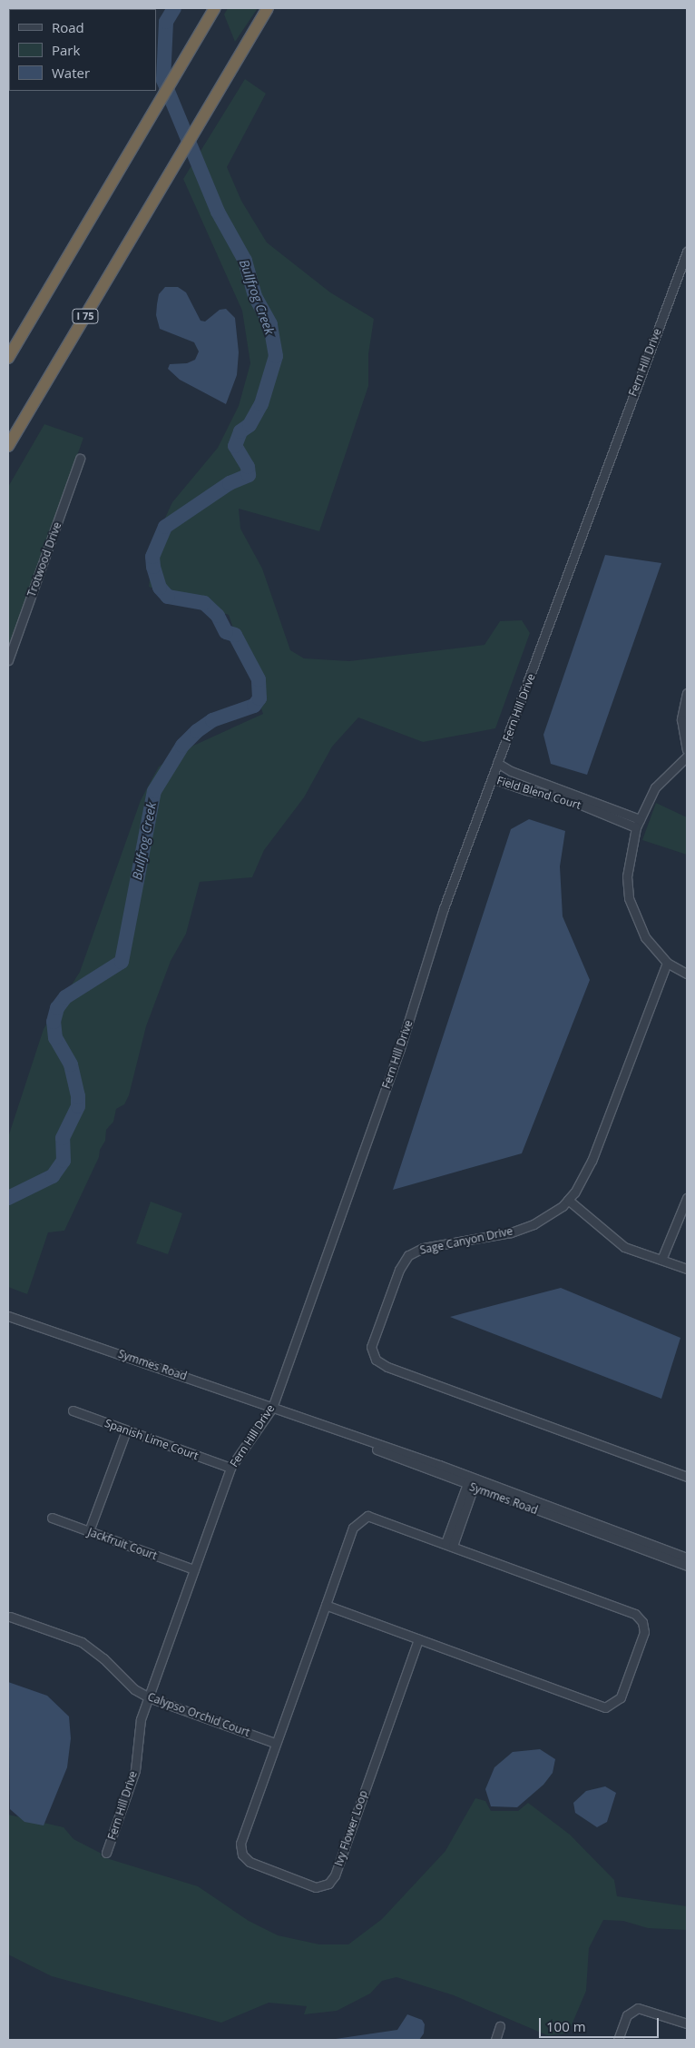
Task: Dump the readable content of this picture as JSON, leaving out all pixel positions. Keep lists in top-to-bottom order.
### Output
{
  "streets": {
    "highway": ["I 75"],
    "street": [
      "Fern Hill Drive",
      "Trotwood Drive",
      "Field Blend Court",
      "Sage Canyon Drive",
      "Symmes Road",
      "Spanish Lime Court",
      "Jackfruit Court",
      "Calypso Orchid Court",
      "Ivy Flower Loop"
    ]
  },
  "crossings": [
    ["Fern Hill Drive", "Field Blend Court"],
    ["Fern Hill Drive", "Symmes Road"],
    ["Fern Hill Drive", "Spanish Lime Court"],
    ["Fern Hill Drive", "Jackfruit Court"],
    ["Fern Hill Drive", "Calypso Orchid Court"],
    ["Calypso Orchid Court", "Ivy Flower Loop"]
  ],
  "water": ["Bullfrog Creek"],
  "legend": ["Road", "Park", "Water"],
  "scale_bar": "100 m"
}
